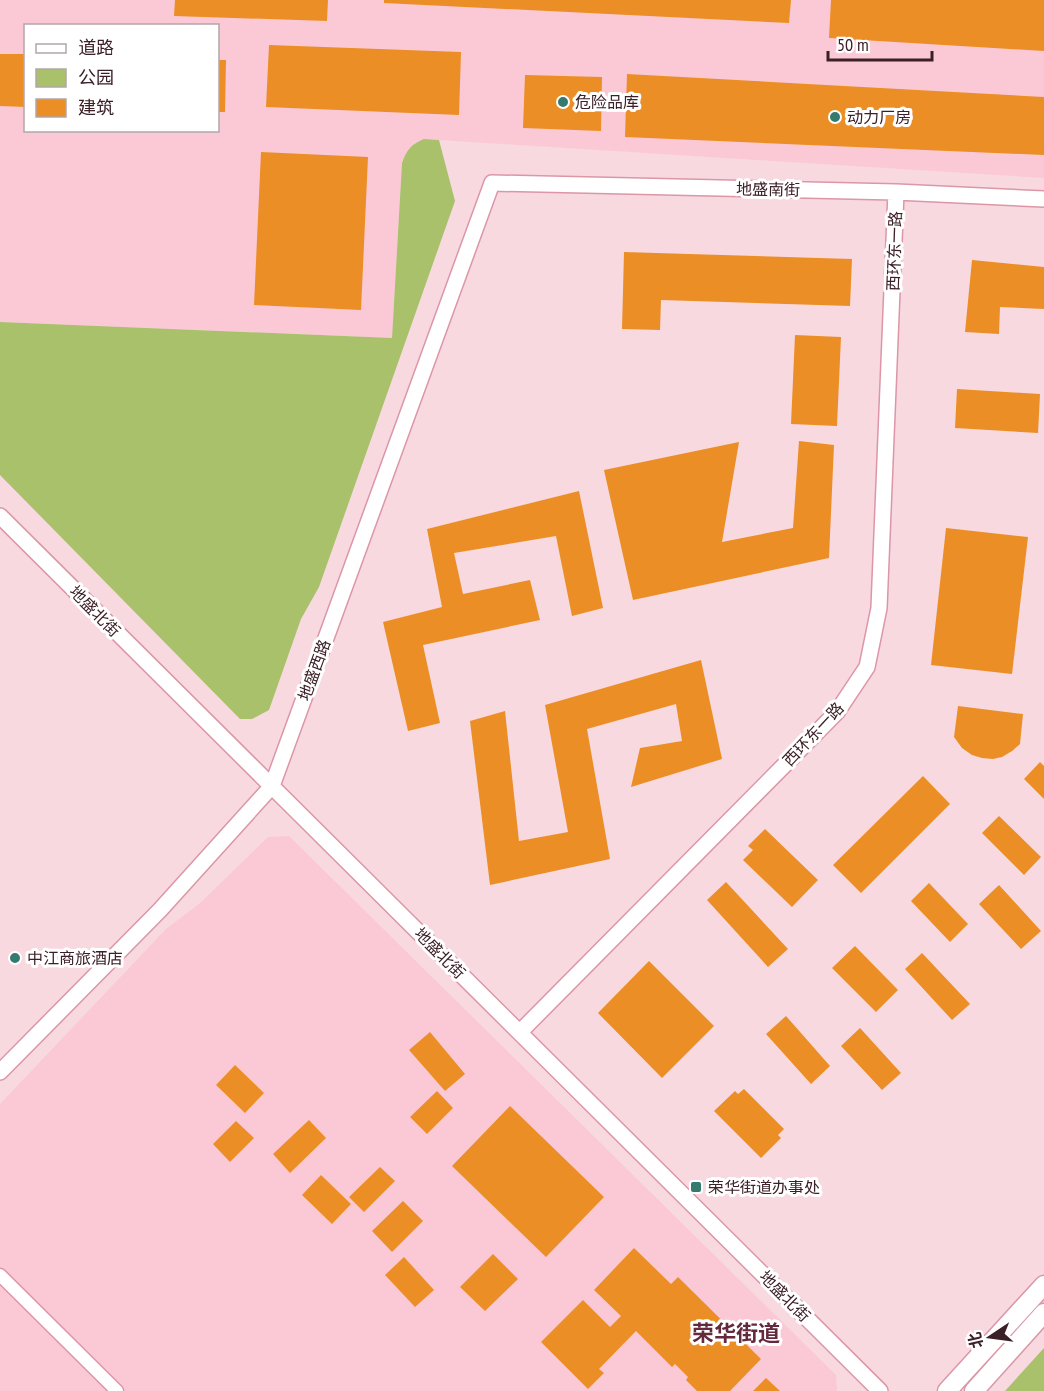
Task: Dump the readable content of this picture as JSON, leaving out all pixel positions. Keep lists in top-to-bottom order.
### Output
{
  "streets": {
    "street": [
      "地盛南街",
      "西环东一路",
      "地盛北街",
      "地盛西路"
    ]
  },
  "crossings": [
    ["地盛南街", "西环东一路"],
    ["地盛南街", "地盛西路"],
    ["西环东一路", "地盛北街"],
    ["地盛北街", "地盛西路"]
  ],
  "districts": ["荣华街道"],
  "places": {
    "other": ["危险品库", "动力厂房", "中江商旅酒店"],
    "transit": ["荣华街道办事处"]
  },
  "legend": ["道路", "公园", "建筑"],
  "scale_bar": "50 m",
  "north": "left"
}
